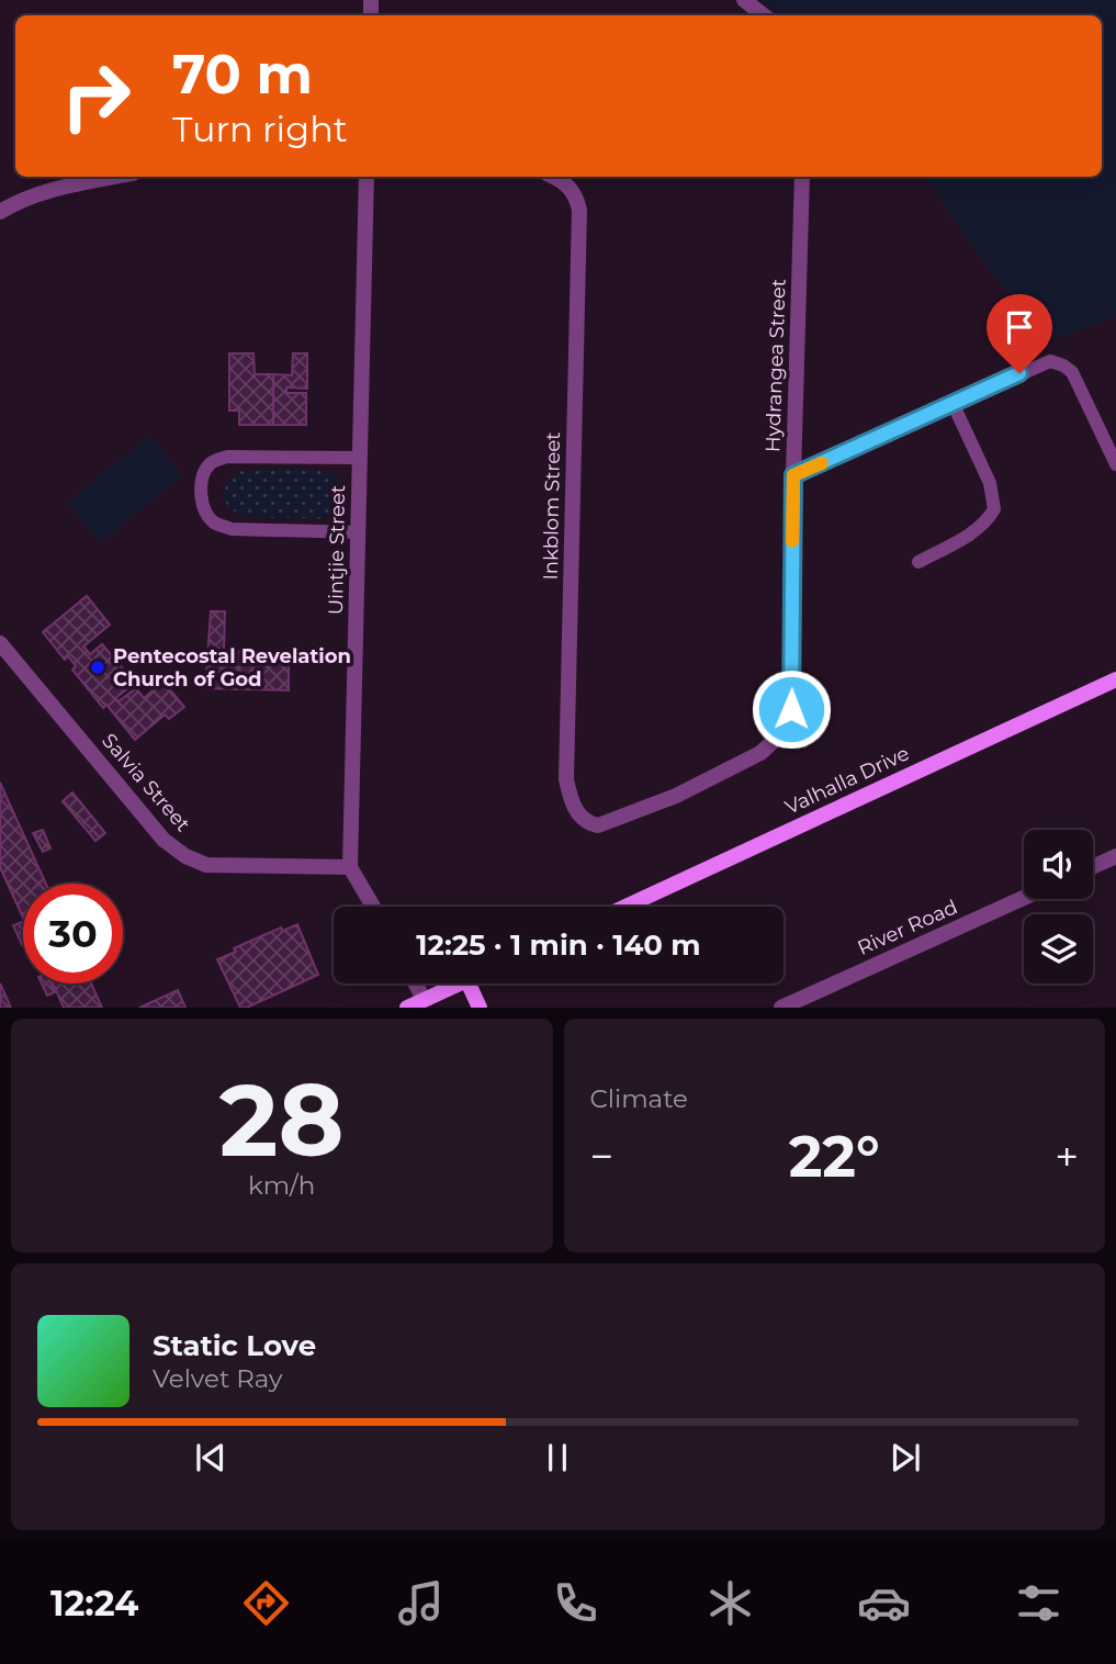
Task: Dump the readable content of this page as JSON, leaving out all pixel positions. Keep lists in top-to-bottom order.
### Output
{
  "streets": {
    "main road": ["Valhalla Drive"],
    "street": [
      "Hydrangea Street",
      "Inkblom Street",
      "Uintjie Street",
      "Salvia Street",
      "River Road"
    ]
  },
  "crossings": [
    ["Hydrangea Street", "Inkblom Street"],
    ["Uintjie Street", "Salvia Street"]
  ],
  "places": ["Pentecostal Revelation Church of God"],
  "page": {
    "turn": ["70 m", "Turn right"],
    "limit": "30",
    "trip": "12:25 · 1 min · 140 m",
    "tile": [
      ["28", "km/h"],
      "Climate"
    ],
    "heat": ["−", "22°", "+"],
    "song": ["Static Love", "Velvet Ray"],
    "tabs": "12:24"
  }
}
